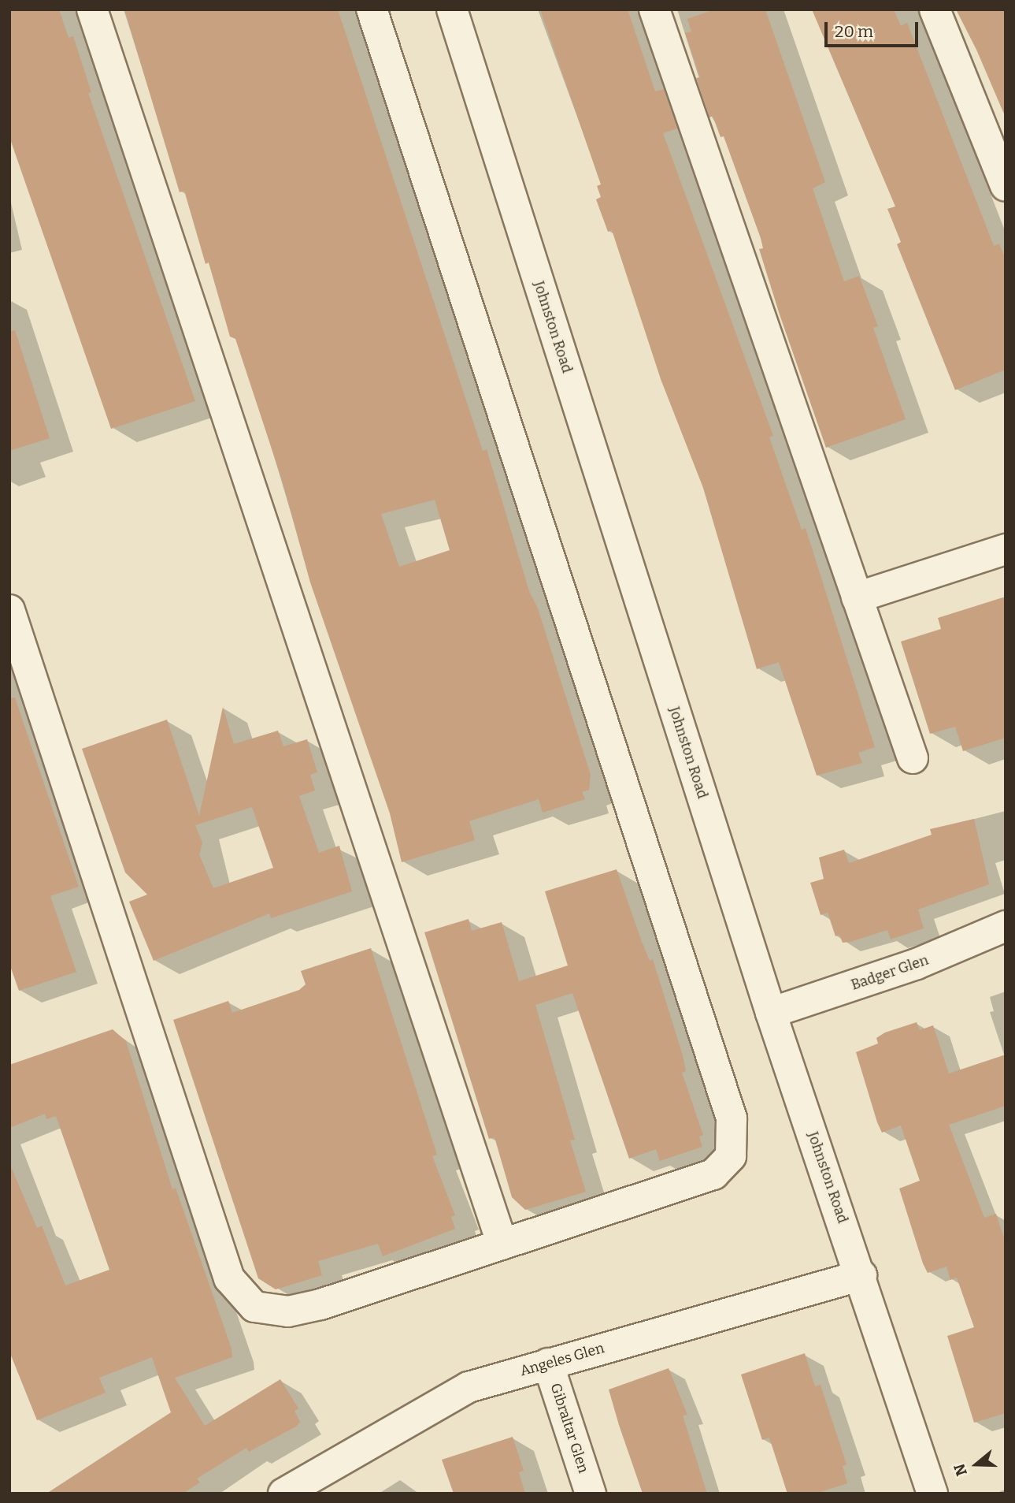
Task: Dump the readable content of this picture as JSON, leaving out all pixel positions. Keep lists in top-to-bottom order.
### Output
{
  "streets": {
    "street": [
      "Johnston Road",
      "Badger Glen",
      "Angeles Glen",
      "Gibraltar Glen"
    ]
  },
  "crossings": [
    ["Johnston Road", "Badger Glen"],
    ["Johnston Road", "Angeles Glen"],
    ["Angeles Glen", "Gibraltar Glen"]
  ],
  "scale_bar": "20 m",
  "north": "left"
}
